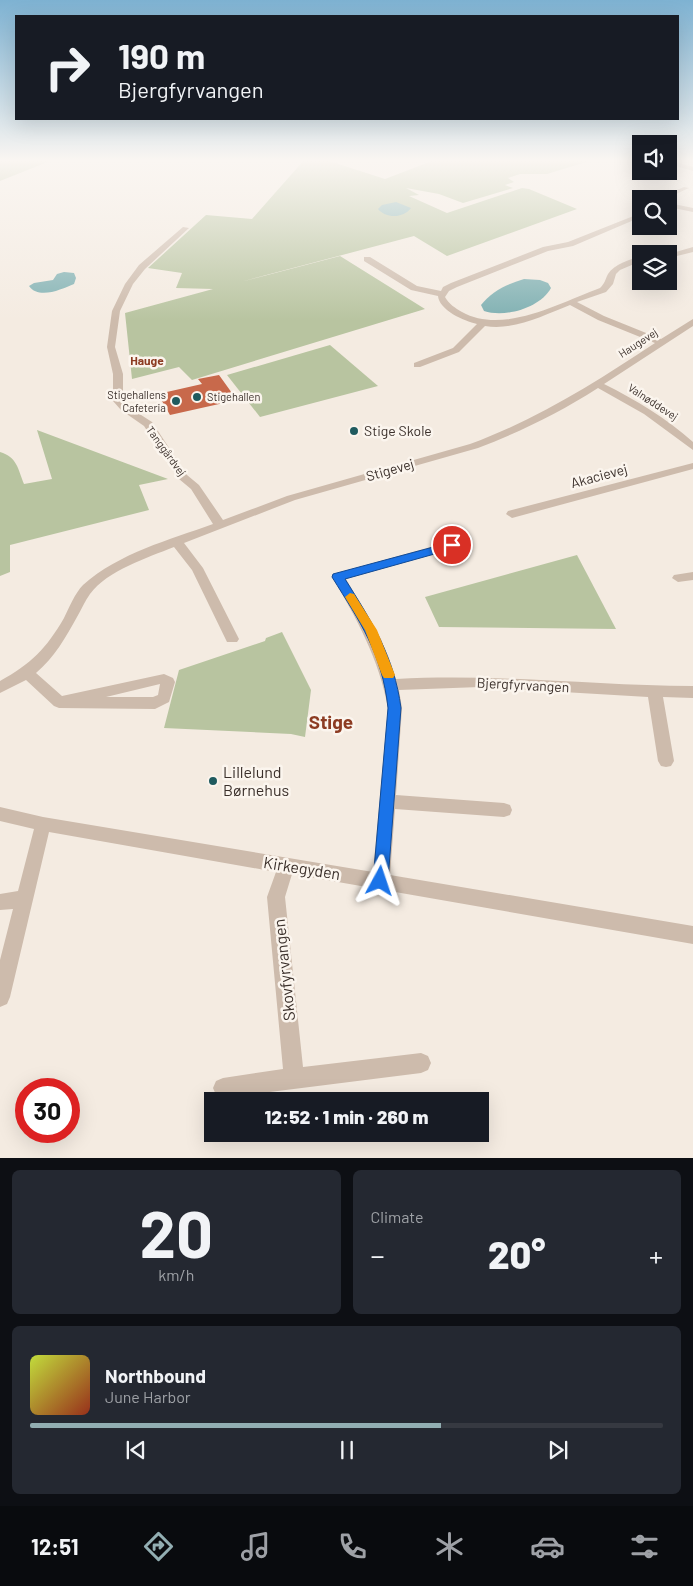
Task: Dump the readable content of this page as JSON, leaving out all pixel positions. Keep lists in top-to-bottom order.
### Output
{
  "streets": {
    "street": [
      "Haugevej",
      "Valnøddevej",
      "Tanggårdvej",
      "Stigevej",
      "Akacievej",
      "Bjergfyrvangen",
      "Kirkegyden",
      "Skovfyrvangen"
    ]
  },
  "crossings": [
    ["Haugevej", "Valnøddevej"],
    ["Haugevej", "Stigevej"],
    ["Valnøddevej", "Stigevej"],
    ["Tanggårdvej", "Stigevej"],
    ["Kirkegyden", "Skovfyrvangen"]
  ],
  "districts": ["Hauge", "Stige"],
  "places": [
    "Stigehallen",
    "Stigehallens Cafeteria",
    "Stige Skole",
    "Lillelund Børnehus"
  ],
  "page": {
    "turn": ["190 m", "Bjergfyrvangen"],
    "limit": "30",
    "trip": "12:52 · 1 min · 260 m",
    "tile": [
      ["20", "km/h"],
      "Climate"
    ],
    "heat": ["−", "20°", "+"],
    "song": ["Northbound", "June Harbor"],
    "tabs": "12:51"
  }
}
